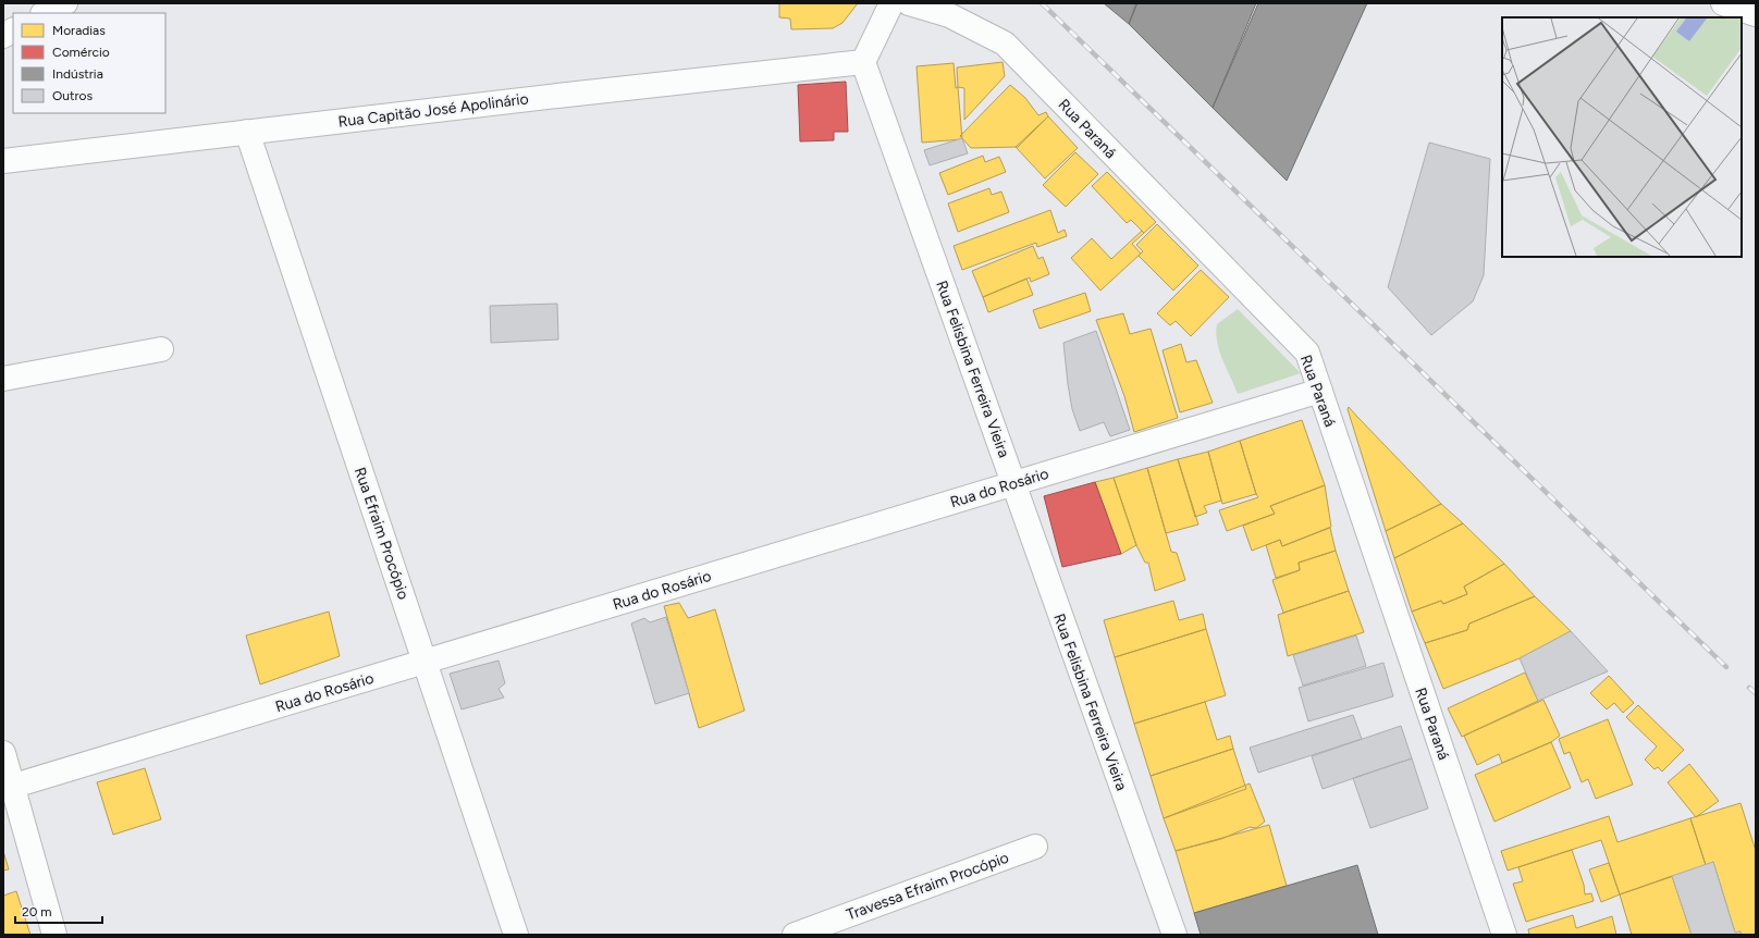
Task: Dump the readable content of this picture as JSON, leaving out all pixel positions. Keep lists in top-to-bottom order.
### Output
{
  "streets": {
    "street": [
      "Rua Capitão José Apolinário",
      "Rua Paraná",
      "Rua Felisbina Ferreira Vieira",
      "Rua do Rosário",
      "Rua Efraim Procópio",
      "Travessa Efraim Procópio"
    ]
  },
  "crossings": [
    ["Rua Capitão José Apolinário", "Rua Felisbina Ferreira Vieira"],
    ["Rua Capitão José Apolinário", "Rua Efraim Procópio"],
    ["Rua Paraná", "Rua do Rosário"],
    ["Rua Felisbina Ferreira Vieira", "Rua do Rosário"],
    ["Rua do Rosário", "Rua Efraim Procópio"]
  ],
  "legend": [
    "Moradias",
    "Comércio",
    "Indústria",
    "Outros"
  ],
  "scale_bar": "20 m"
}
